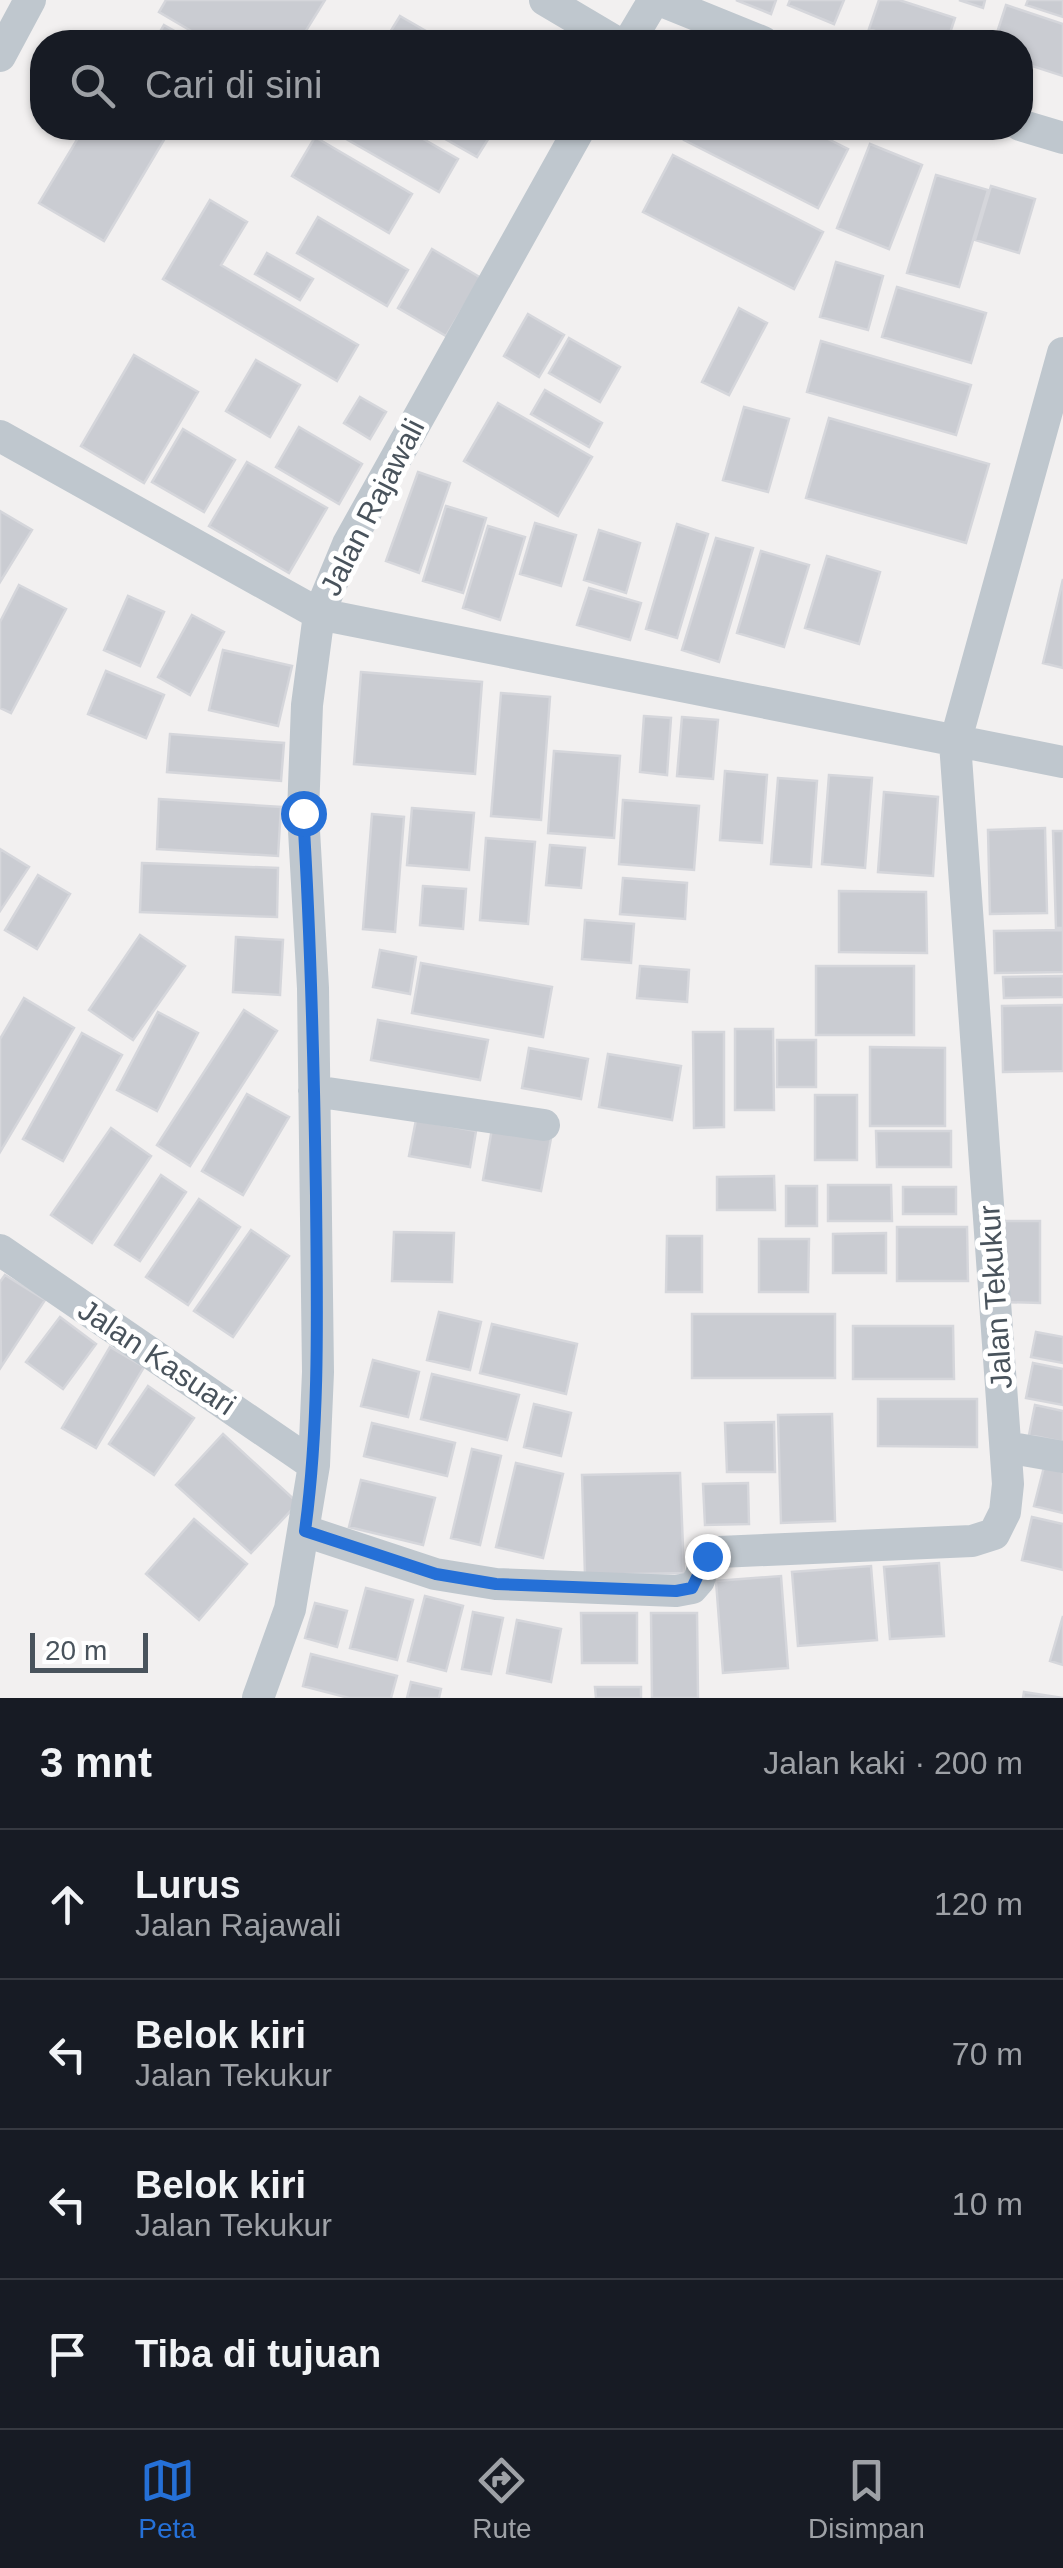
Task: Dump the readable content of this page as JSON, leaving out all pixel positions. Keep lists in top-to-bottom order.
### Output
{
  "streets": {
    "street": ["Jalan Rajawali", "Jalan Tekukur", "Jalan Kasuari"]
  },
  "crossings": [
    ["Jalan Rajawali", "Jalan Tekukur"],
    ["Jalan Rajawali", "Jalan Kasuari"]
  ],
  "scale_bar": "20 m",
  "page": {
    "search": "Cari di sini",
    "scale": "20 m",
    "heading": ["3 mnt", "Jalan kaki · 200 m"],
    "list": [
      ["Lurus", "Jalan Rajawali", "120 m"],
      ["Belok kiri", "Jalan Tekukur", "70 m"],
      ["Belok kiri", "Jalan Tekukur", "10 m"],
      "Tiba di tujuan"
    ],
    "nav": ["Peta", "Rute", "Disimpan"]
  }
}
